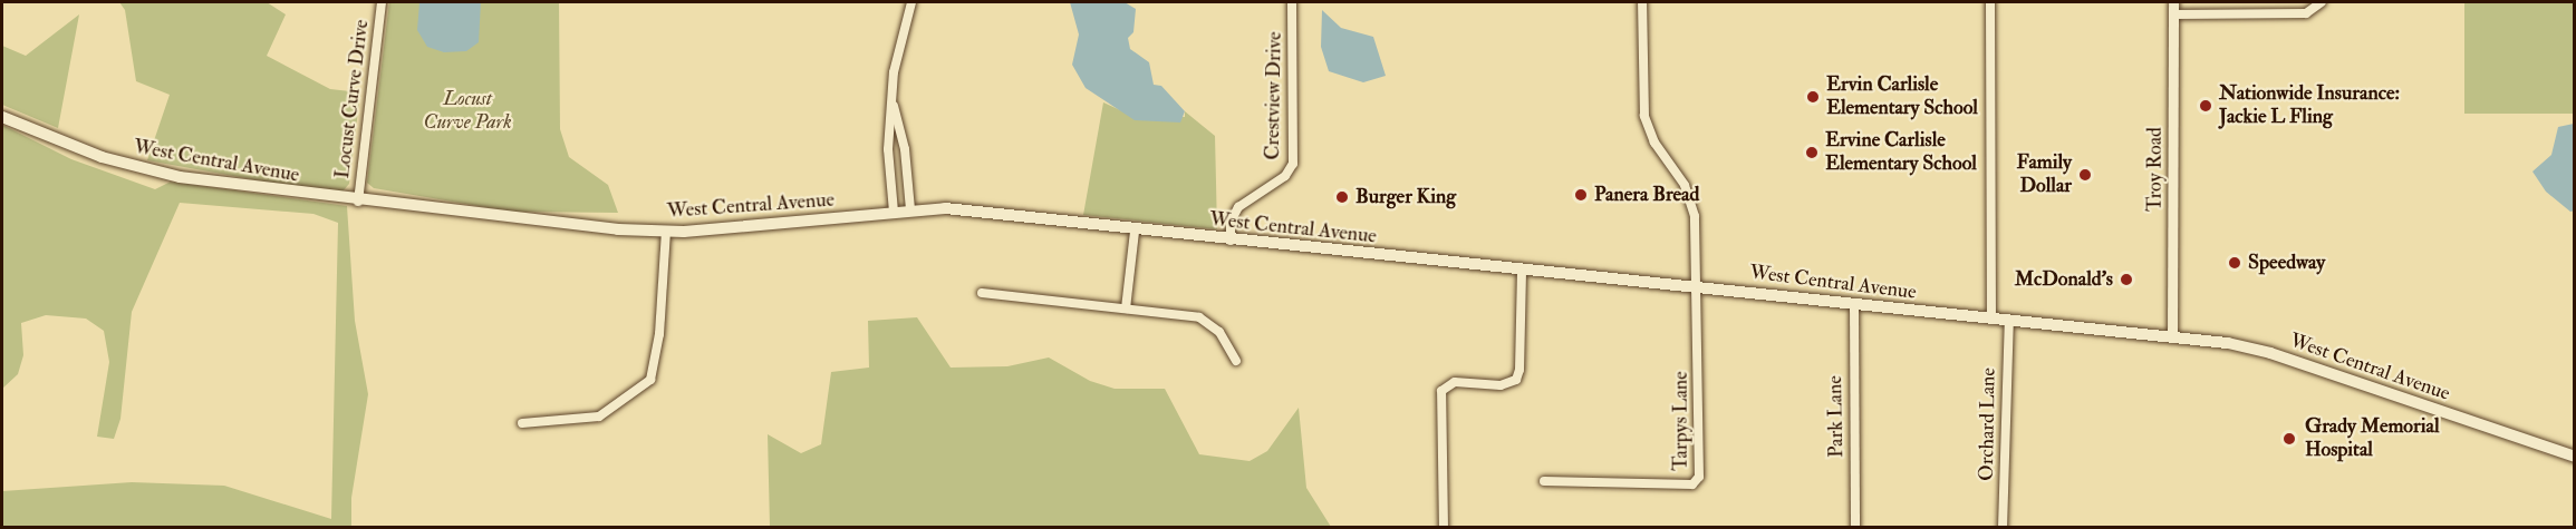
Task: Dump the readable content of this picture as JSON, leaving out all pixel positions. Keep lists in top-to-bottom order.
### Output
{
  "streets": {
    "main road": ["West Central Avenue"],
    "street": [
      "Crestview Drive",
      "Locust Curve Drive",
      "Troy Road",
      "Park Lane",
      "Tarpys Lane",
      "Orchard Lane"
    ]
  },
  "crossings": [
    ["Crestview Drive", "West Central Avenue"],
    ["Locust Curve Drive", "West Central Avenue"],
    ["West Central Avenue", "Troy Road"],
    ["West Central Avenue", "Park Lane"],
    ["West Central Avenue", "Tarpys Lane"],
    ["West Central Avenue", "Orchard Lane"]
  ],
  "parks": ["Locust Curve Park"],
  "places": [
    "Ervin Carlisle Elementary School",
    "Nationwide Insurance: Jackie L Fling",
    "Ervine Carlisle Elementary School",
    "Family Dollar",
    "Panera Bread",
    "Burger King",
    "Speedway",
    "McDonald's",
    "Grady Memorial Hospital"
  ]
}
